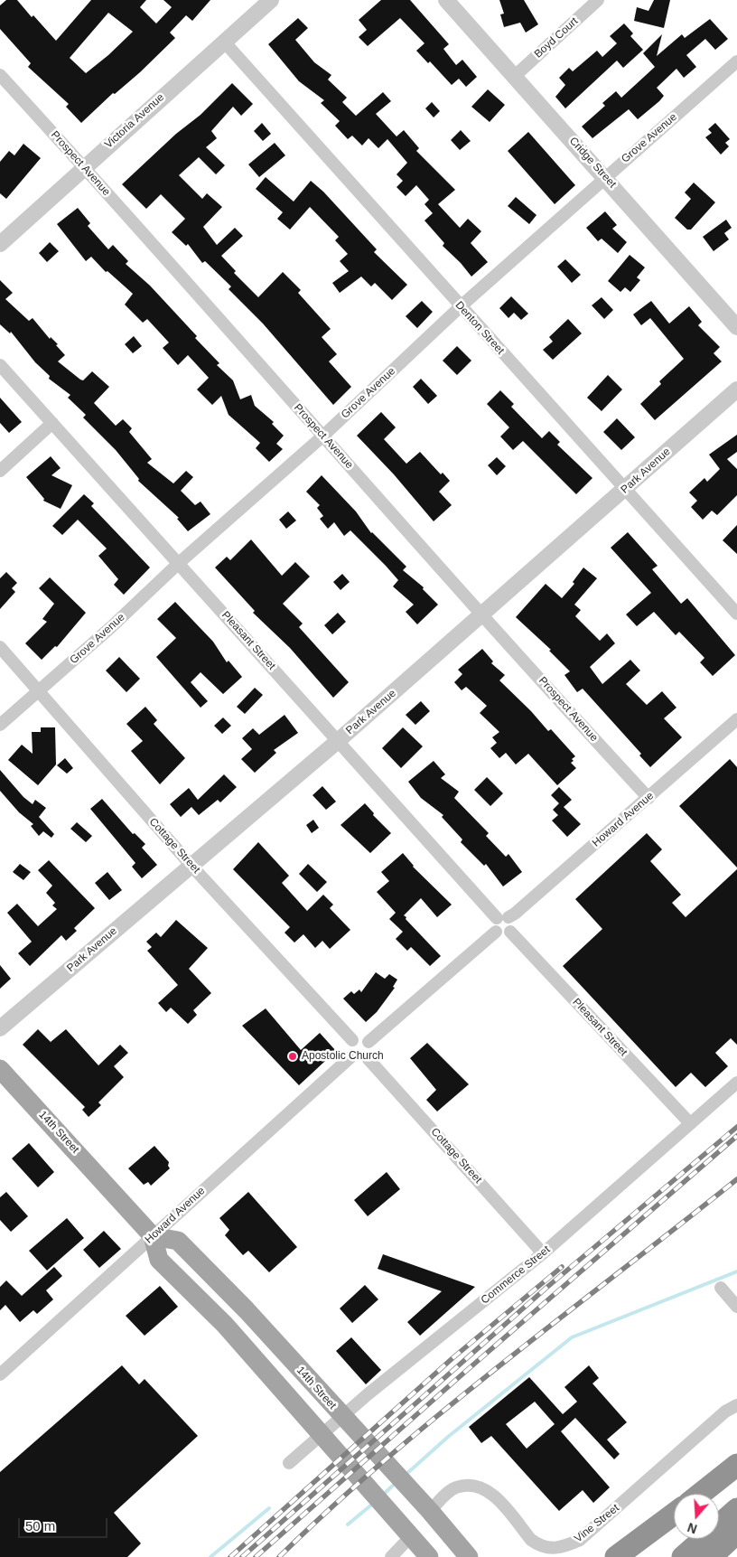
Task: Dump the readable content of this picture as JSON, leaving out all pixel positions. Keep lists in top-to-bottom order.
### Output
{
  "streets": {
    "main road": ["14th Street"],
    "street": [
      "Boyd Court",
      "Victoria Avenue",
      "Grove Avenue",
      "Cridge Street",
      "Prospect Avenue",
      "Denton Street",
      "Park Avenue",
      "Pleasant Street",
      "Howard Avenue",
      "Cottage Street",
      "Commerce Street",
      "Vine Street"
    ]
  },
  "crossings": [
    ["Boyd Court", "Cridge Street"],
    ["Victoria Avenue", "Prospect Avenue"],
    ["Victoria Avenue", "Denton Street"],
    ["Grove Avenue", "Cridge Street"],
    ["Grove Avenue", "Prospect Avenue"],
    ["Grove Avenue", "Denton Street"],
    ["Grove Avenue", "Pleasant Street"],
    ["Grove Avenue", "Cottage Street"],
    ["Prospect Avenue", "Park Avenue"],
    ["Prospect Avenue", "Howard Avenue"],
    ["Denton Street", "Park Avenue"],
    ["Park Avenue", "Pleasant Street"],
    ["Park Avenue", "Cottage Street"],
    ["Pleasant Street", "Howard Avenue"],
    ["Pleasant Street", "Commerce Street"],
    ["Howard Avenue", "Cottage Street"],
    ["Howard Avenue", "14th Street"],
    ["Cottage Street", "Commerce Street"],
    ["14th Street", "Vine Street"]
  ],
  "places": ["Apostolic Church"],
  "scale_bar": "50 m",
  "north": "bottom"
}
